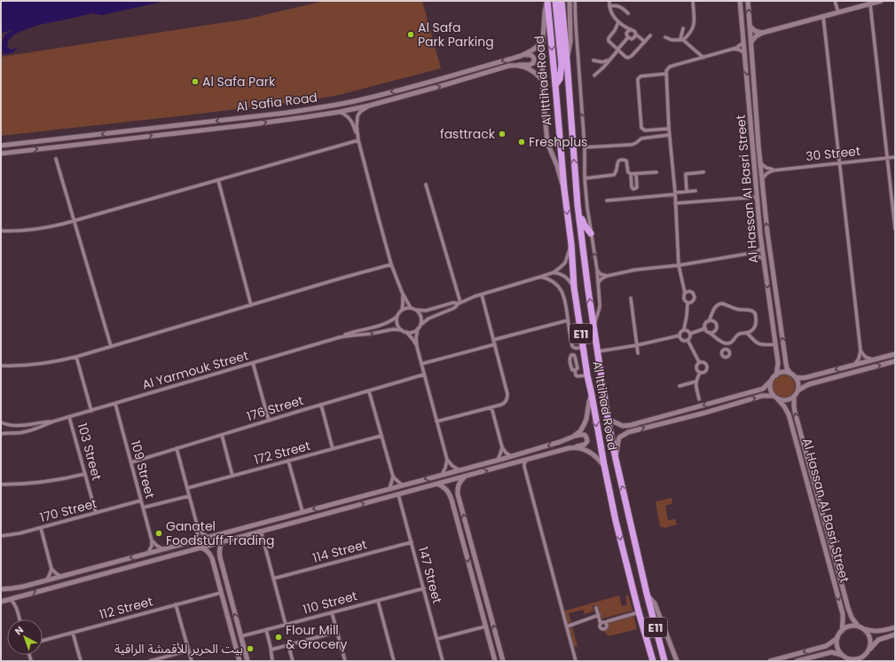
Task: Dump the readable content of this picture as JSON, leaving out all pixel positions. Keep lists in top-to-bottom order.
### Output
{
  "streets": {
    "highway": ["Al Ittihad Road", "E11"],
    "main road": ["Al Safia Road", "Al Hassan Al Basri Street"],
    "street": [
      "30 Street",
      "Al Yarmouk Street",
      "176 Street",
      "103 Street",
      "172 Street",
      "109 Street",
      "170 Street",
      "114 Street",
      "147 Street",
      "110 Street",
      "112 Street"
    ]
  },
  "crossings": [
    ["30 Street", "Al Hassan Al Basri Street"],
    ["Al Yarmouk Street", "103 Street"],
    ["Al Yarmouk Street", "109 Street"],
    ["176 Street", "109 Street"],
    ["103 Street", "170 Street"],
    ["109 Street", "170 Street"],
    ["114 Street", "147 Street"],
    ["147 Street", "110 Street"]
  ],
  "places": [
    "Al Safa Park Parking",
    "Al Safa Park",
    "fasttrack",
    "Freshplus",
    "Ganatel Foodstuff Trading",
    "Flour Mill & Grocery",
    "بيت الحرير للأقمشة الراقية"
  ],
  "north": "top left"
}
